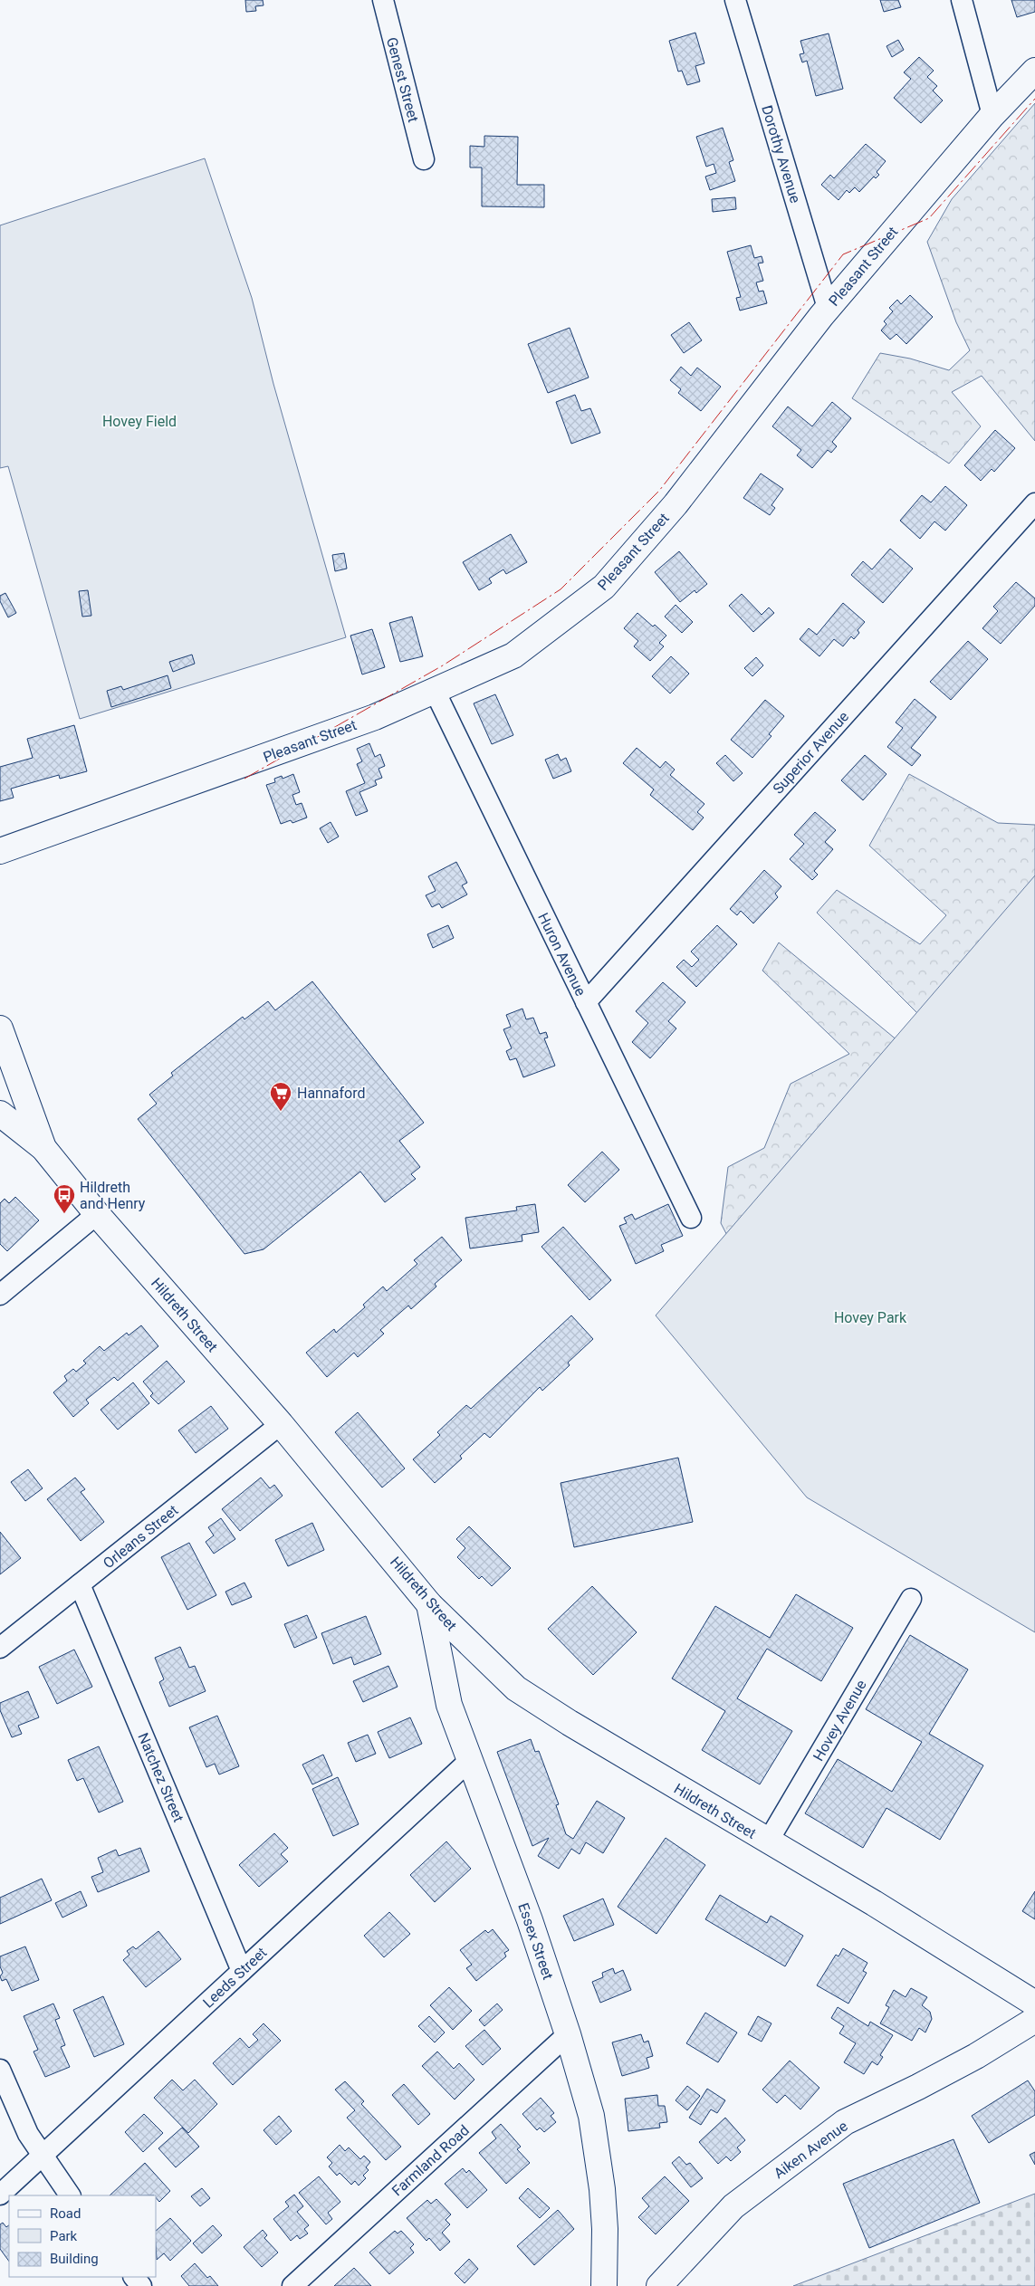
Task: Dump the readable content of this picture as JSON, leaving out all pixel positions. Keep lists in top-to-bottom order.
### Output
{
  "streets": {
    "street": [
      "Genest Street",
      "Dorothy Avenue",
      "Pleasant Street",
      "Superior Avenue",
      "Huron Avenue",
      "Hildreth Street",
      "Orleans Street",
      "Hovey Avenue",
      "Natchez Street",
      "Essex Street",
      "Leeds Street",
      "Aiken Avenue",
      "Farmland Road"
    ]
  },
  "crossings": [
    ["Dorothy Avenue", "Pleasant Street"],
    ["Pleasant Street", "Huron Avenue"],
    ["Superior Avenue", "Huron Avenue"],
    ["Hildreth Street", "Orleans Street"],
    ["Hildreth Street", "Hovey Avenue"],
    ["Hildreth Street", "Essex Street"],
    ["Orleans Street", "Natchez Street"],
    ["Natchez Street", "Leeds Street"],
    ["Essex Street", "Leeds Street"],
    ["Essex Street", "Farmland Road"]
  ],
  "parks": ["Hovey Field", "Hovey Park"],
  "places": {
    "supermarket": ["Hannaford"],
    "bus stop": ["Hildreth and Henry"]
  },
  "legend": ["Road", "Park", "Building"]
}
